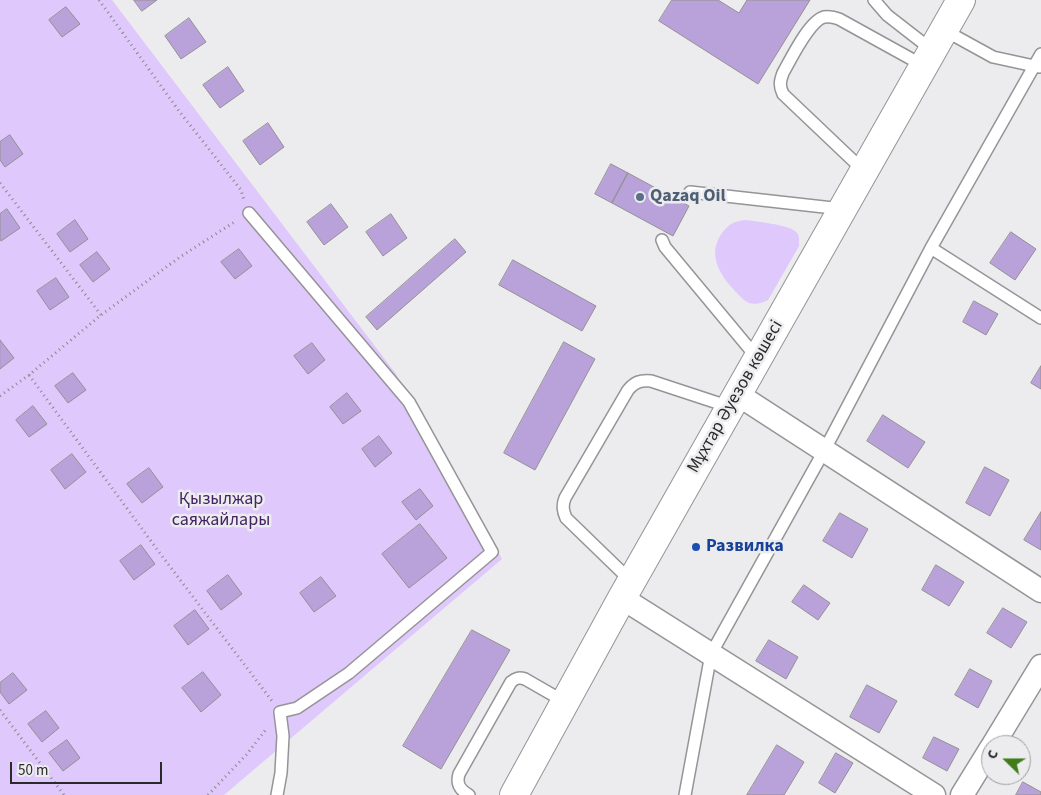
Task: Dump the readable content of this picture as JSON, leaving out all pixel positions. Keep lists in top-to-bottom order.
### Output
{
  "streets": {
    "main road": ["Мұхтар Әуезов көшесі"]
  },
  "parks": ["Қызылжар саяжайлары"],
  "places": ["Qazaq Oil", "Развилка"],
  "scale_bar": "50 m",
  "north": "left"
}
